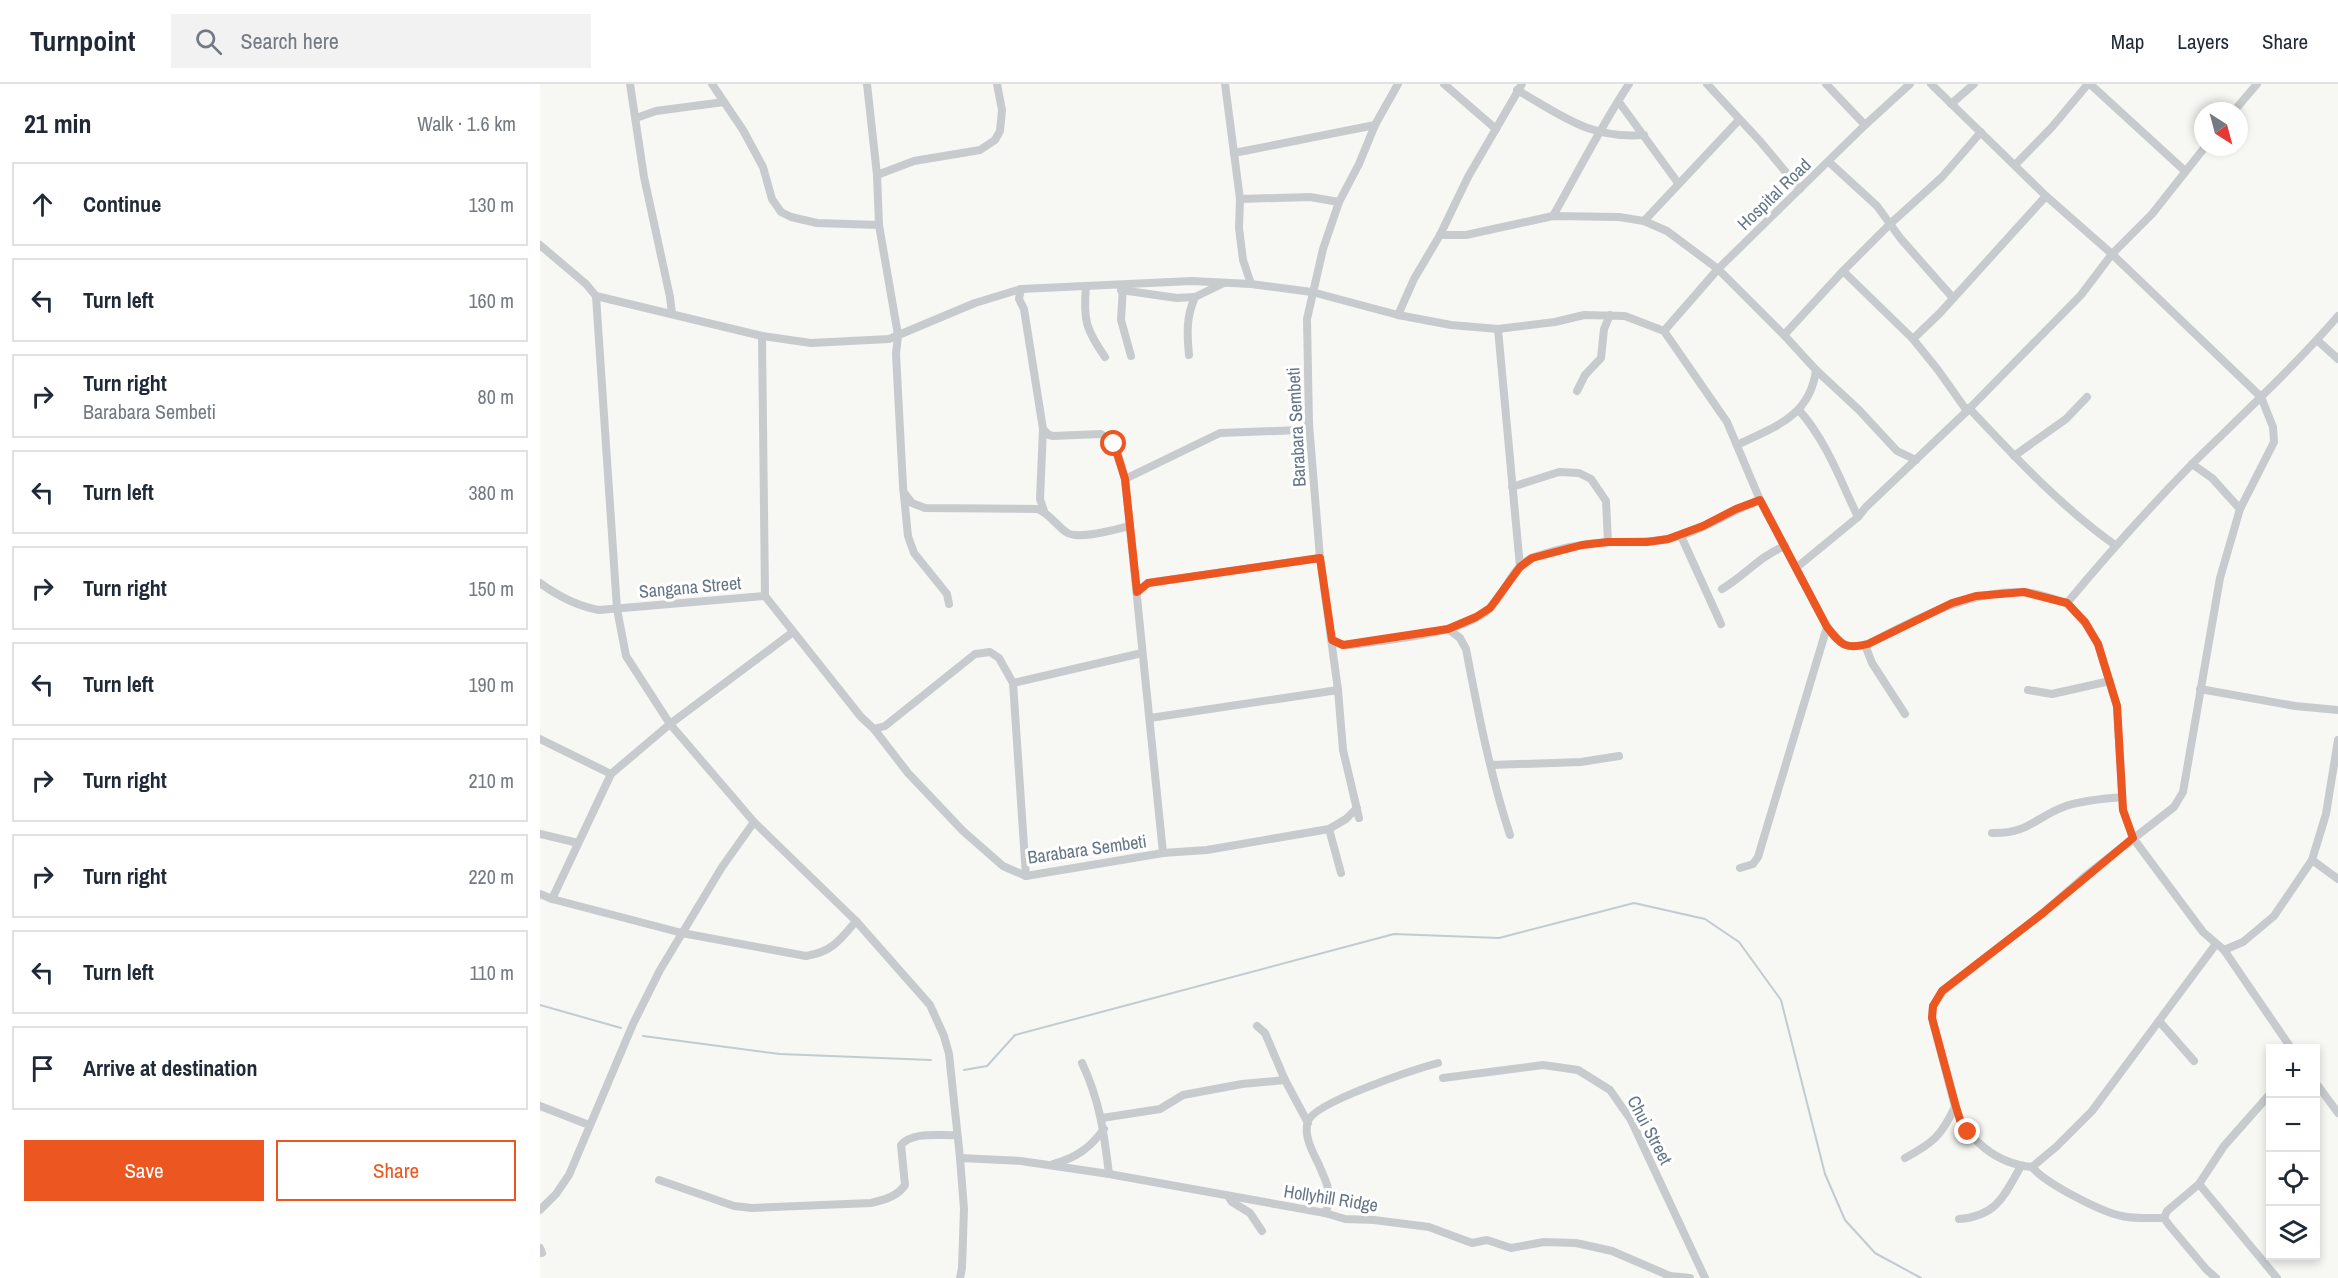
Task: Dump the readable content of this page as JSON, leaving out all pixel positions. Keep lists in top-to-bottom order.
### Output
{
  "streets": {
    "street": [
      "Hospital Road",
      "Barabara Sembeti",
      "Sangana Street",
      "Chui Street",
      "Hollyhill Ridge"
    ]
  },
  "crossings": [
    ["Barabara Sembeti", "Sangana Street"]
  ],
  "north": "bottom right",
  "page": {
    "header": "Turnpoint",
    "search": "Search here",
    "nav": ["Map", "Layers", "Share"],
    "heading": ["21 min", "Walk · 1.6 km"],
    "list": [
      ["Continue", "130 m"],
      ["Turn left", "160 m"],
      ["Turn right", "Barabara Sembeti", "80 m"],
      ["Turn left", "380 m"],
      ["Turn right", "150 m"],
      ["Turn left", "190 m"],
      ["Turn right", "210 m"],
      ["Turn right", "220 m"],
      ["Turn left", "110 m"],
      "Arrive at destination"
    ],
    "map_buttons": ["+", "−"],
    "buttons": ["Save", "Share"]
  }
}
